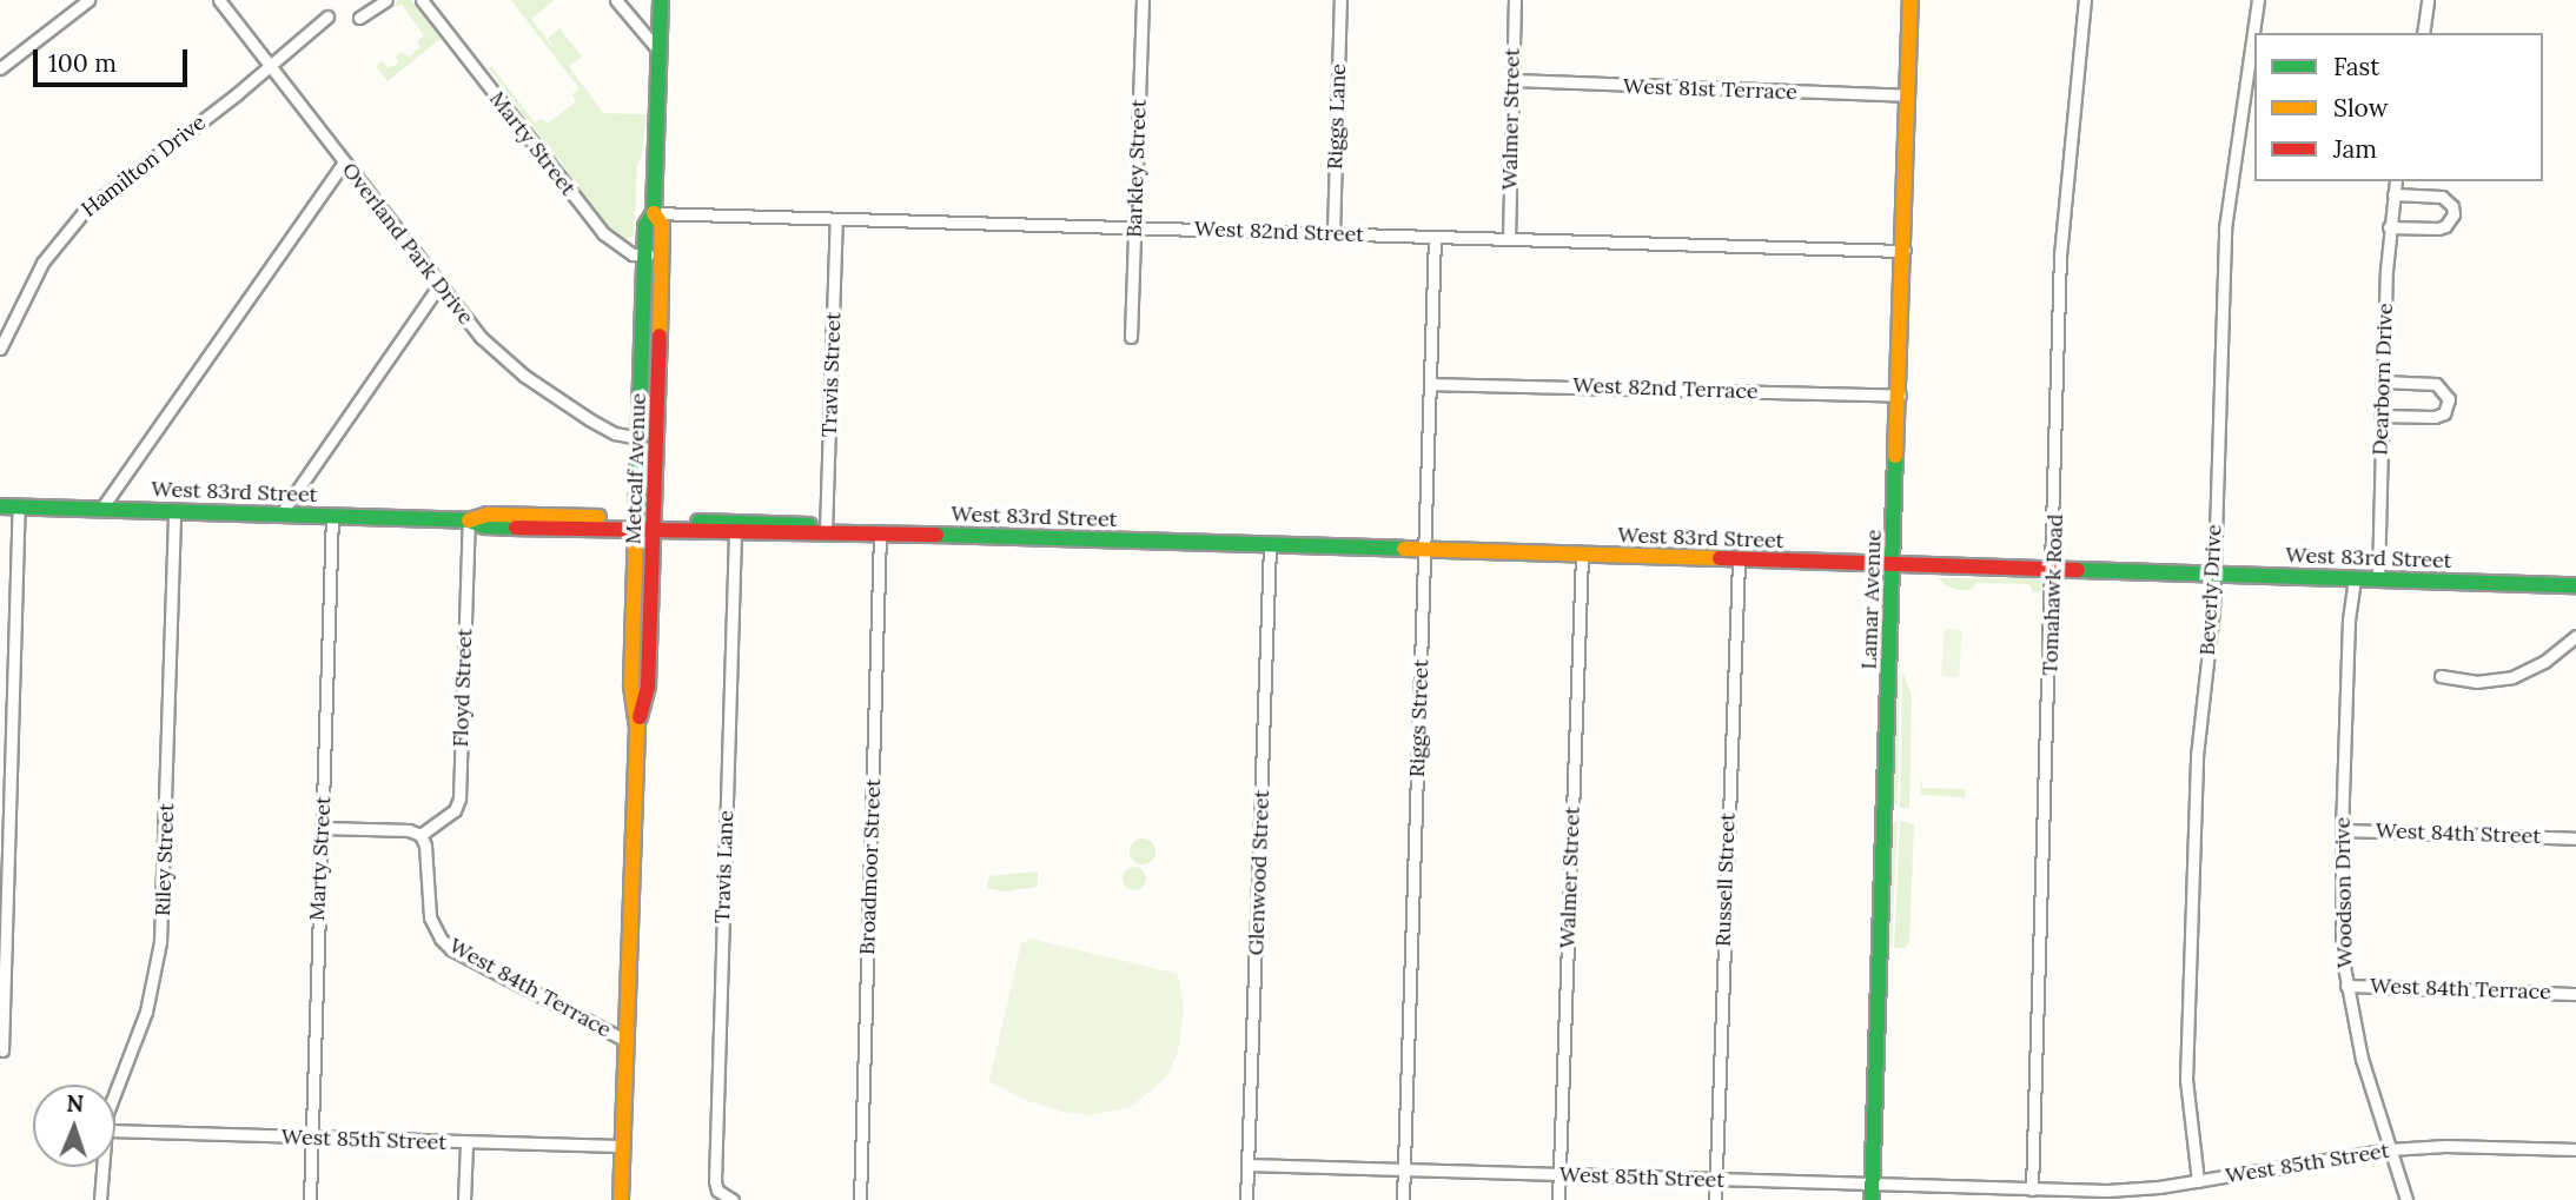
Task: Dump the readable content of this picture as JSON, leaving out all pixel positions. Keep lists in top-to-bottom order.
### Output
{
  "streets": {
    "street": [
      "West 81st Terrace",
      "Riggs Lane",
      "Walmer Street",
      "Marty Street",
      "Hamilton Drive",
      "Barkley Street",
      "West 82nd Street",
      "Overland Park Drive",
      "Travis Street",
      "Dearborn Drive",
      "West 82nd Terrace",
      "Metcalf Avenue",
      "West 83rd Street",
      "Beverly Drive",
      "Tomahawk Road",
      "Lamar Avenue",
      "Floyd Street",
      "Riggs Street",
      "West 84th Street",
      "Riley Street",
      "Travis Lane",
      "Broadmoor Street",
      "Glenwood Street",
      "Russell Street",
      "Woodson Drive",
      "West 84th Terrace",
      "West 85th Street"
    ]
  },
  "crossings": [
    ["West 81st Terrace", "Walmer Street"],
    ["West 81st Terrace", "Lamar Avenue"],
    ["Riggs Lane", "West 82nd Street"],
    ["Walmer Street", "West 82nd Street"],
    ["Walmer Street", "West 83rd Street"],
    ["Walmer Street", "West 85th Street"],
    ["Marty Street", "Metcalf Avenue"],
    ["Marty Street", "West 83rd Street"],
    ["Marty Street", "West 85th Street"],
    ["Hamilton Drive", "Overland Park Drive"],
    ["Barkley Street", "West 82nd Street"],
    ["West 82nd Street", "Travis Street"],
    ["West 82nd Street", "Metcalf Avenue"],
    ["West 82nd Street", "Lamar Avenue"],
    ["West 82nd Street", "Riggs Street"],
    ["Overland Park Drive", "Metcalf Avenue"],
    ["Travis Street", "West 83rd Street"],
    ["Dearborn Drive", "West 83rd Street"],
    ["West 82nd Terrace", "Lamar Avenue"],
    ["West 82nd Terrace", "Riggs Street"],
    ["Metcalf Avenue", "West 83rd Street"],
    ["Metcalf Avenue", "West 84th Terrace"],
    ["Metcalf Avenue", "West 85th Street"],
    ["West 83rd Street", "Beverly Drive"],
    ["West 83rd Street", "Tomahawk Road"],
    ["West 83rd Street", "Lamar Avenue"],
    ["West 83rd Street", "Floyd Street"],
    ["West 83rd Street", "Riggs Street"],
    ["West 83rd Street", "Riley Street"],
    ["West 83rd Street", "Travis Lane"],
    ["West 83rd Street", "Broadmoor Street"],
    ["West 83rd Street", "Glenwood Street"],
    ["West 83rd Street", "Russell Street"],
    ["West 83rd Street", "Woodson Drive"],
    ["Beverly Drive", "West 85th Street"],
    ["Tomahawk Road", "West 85th Street"],
    ["Lamar Avenue", "West 85th Street"],
    ["Floyd Street", "West 84th Terrace"],
    ["Riggs Street", "West 85th Street"],
    ["West 84th Street", "Woodson Drive"],
    ["Glenwood Street", "West 85th Street"],
    ["Russell Street", "West 85th Street"],
    ["Woodson Drive", "West 84th Terrace"],
    ["Woodson Drive", "West 85th Street"]
  ],
  "legend": ["Fast", "Slow", "Jam"],
  "scale_bar": "100 m",
  "north": "top"
}
